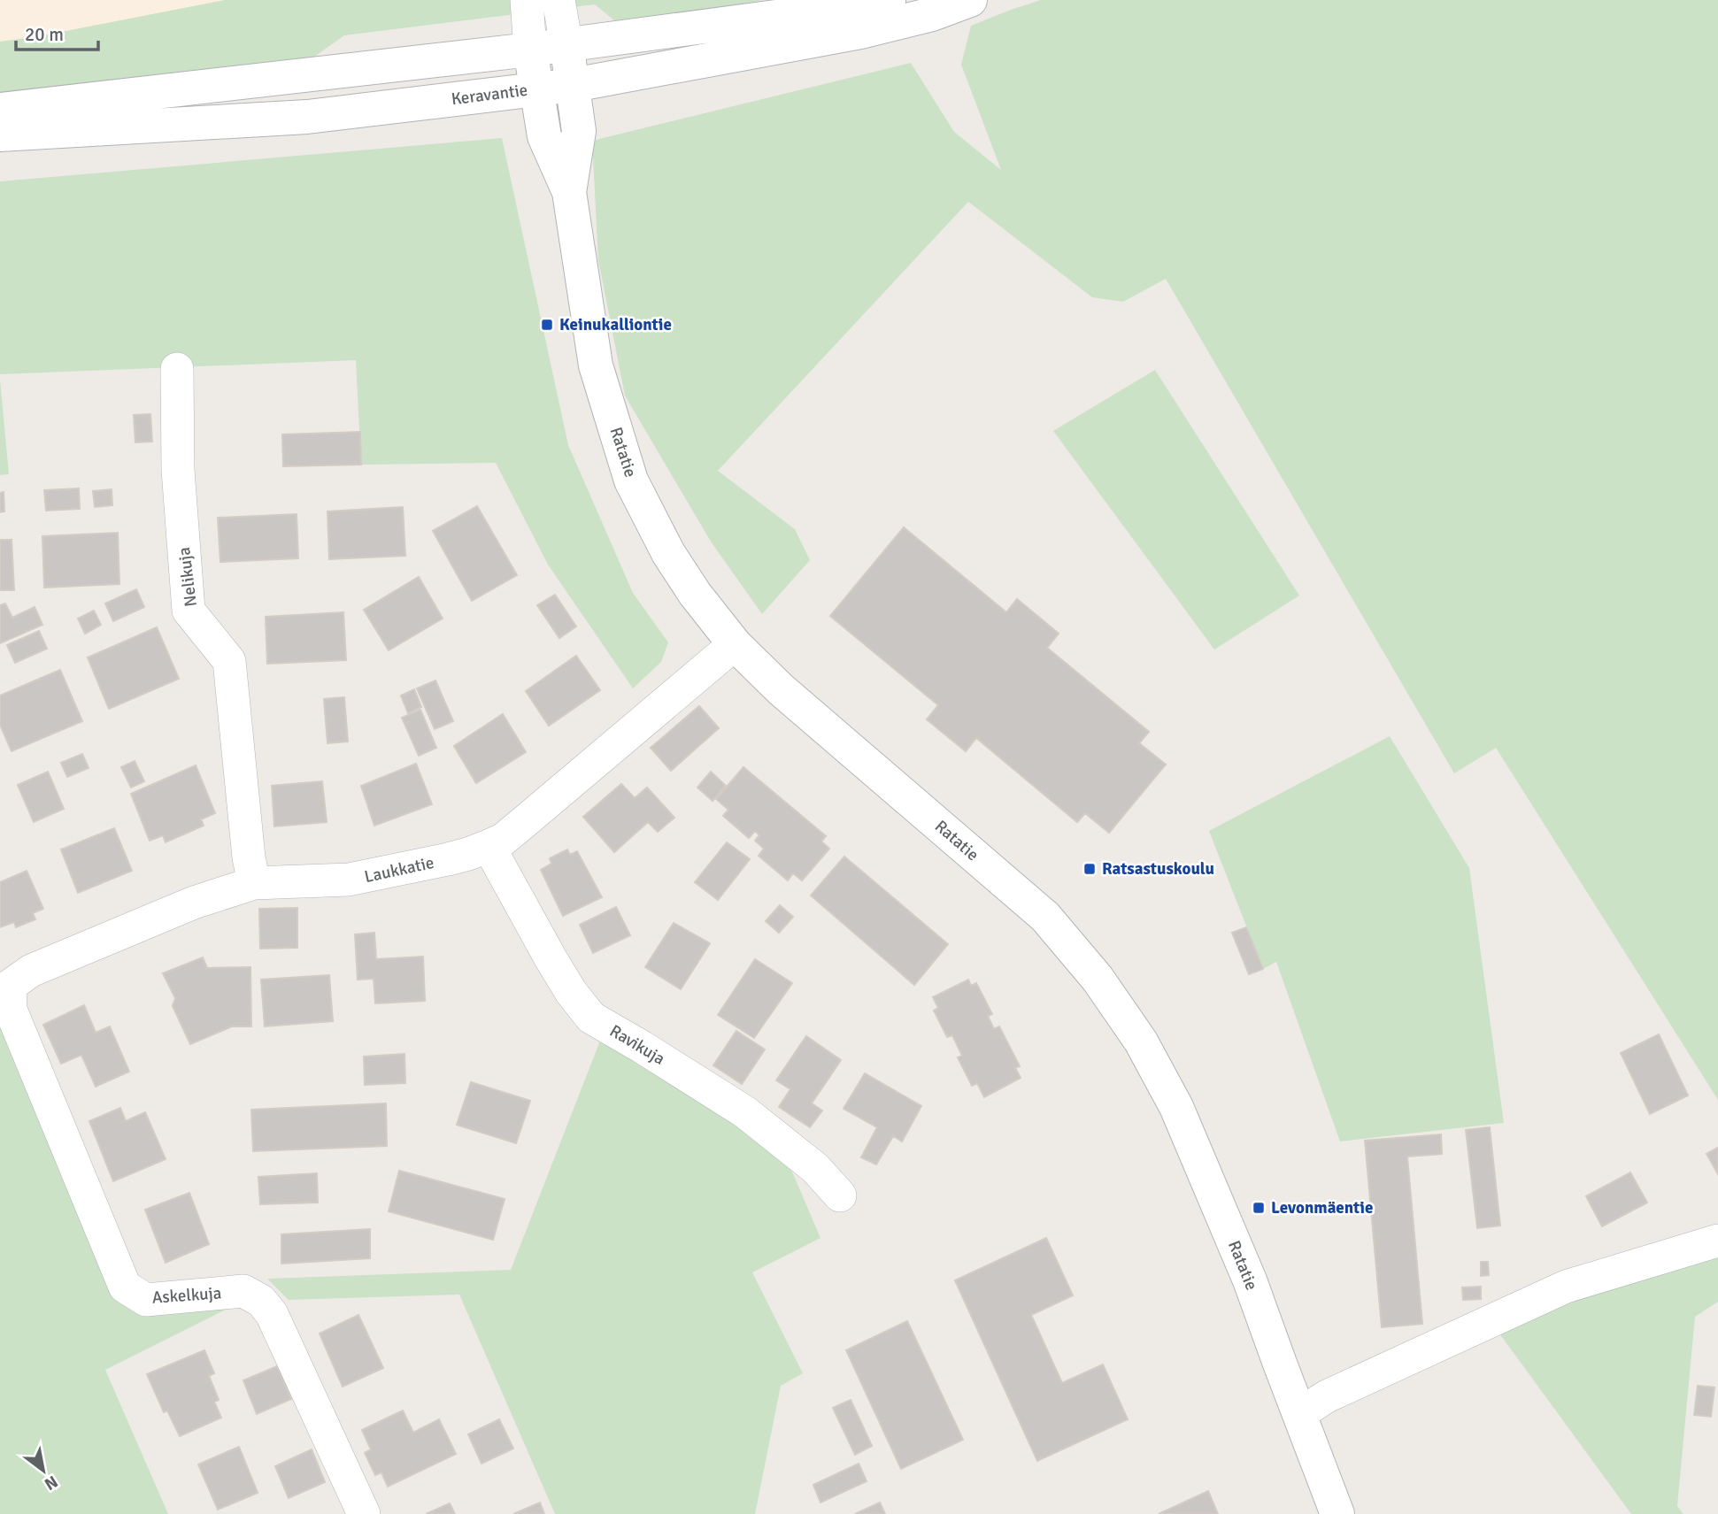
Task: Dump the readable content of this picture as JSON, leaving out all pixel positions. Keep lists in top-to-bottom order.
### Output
{
  "streets": {
    "main road": ["Keravantie", "Ratatie"],
    "street": [
      "Nelikuja",
      "Laukkatie",
      "Ravikuja",
      "Askelkuja"
    ]
  },
  "crossings": [
    ["Keravantie", "Ratatie"],
    ["Ratatie", "Laukkatie"],
    ["Nelikuja", "Laukkatie"],
    ["Laukkatie", "Ravikuja"],
    ["Laukkatie", "Askelkuja"]
  ],
  "places": {
    "transit": ["Keinukalliontie", "Ratsastuskoulu", "Levonmäentie"]
  },
  "scale_bar": "20 m",
  "north": "bottom right"
}
